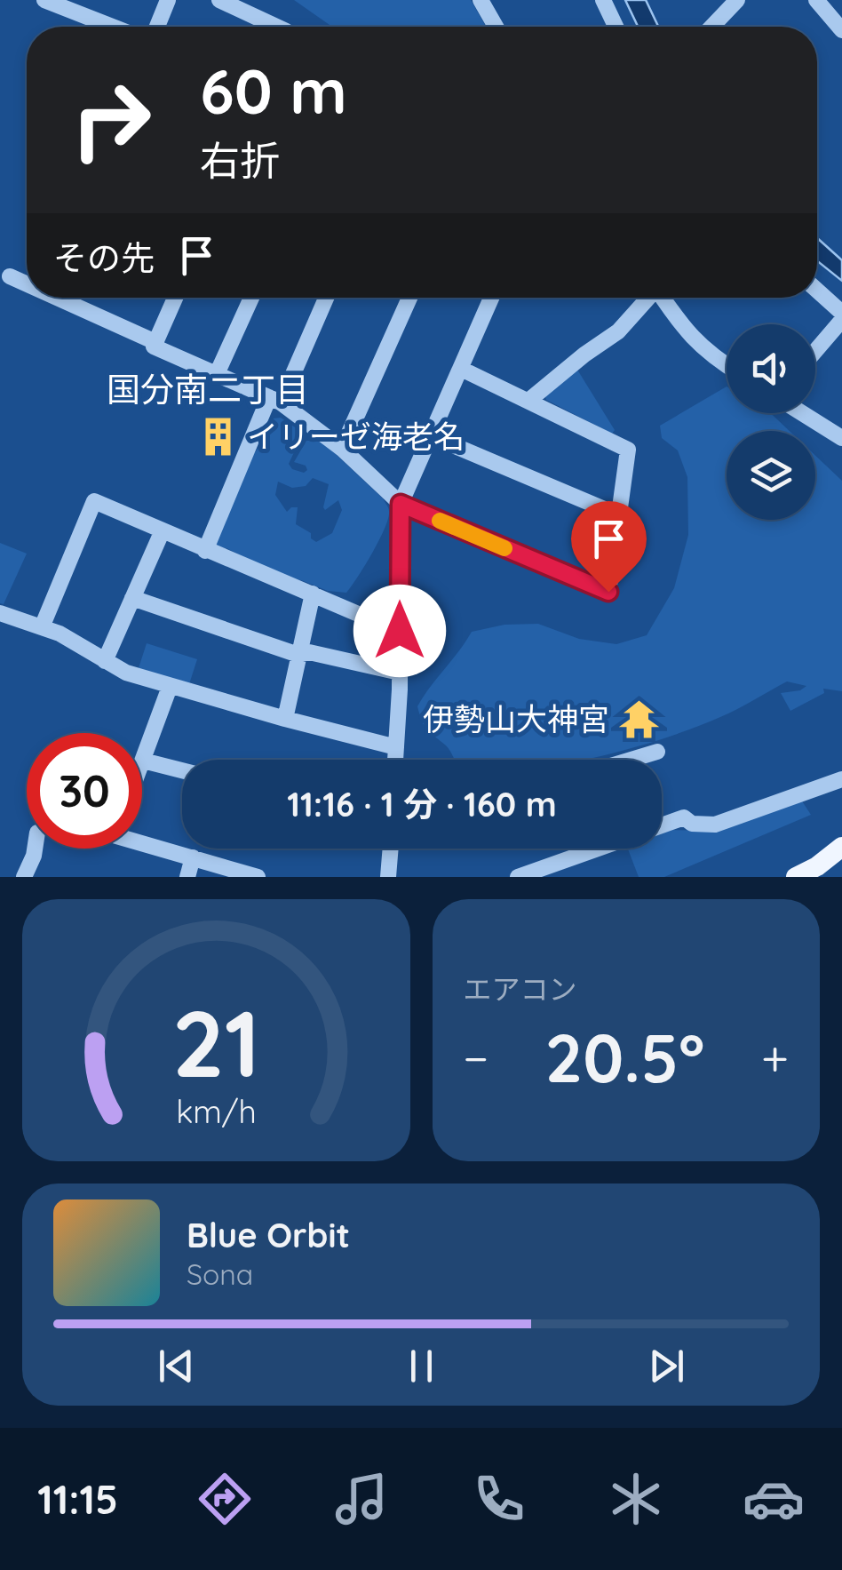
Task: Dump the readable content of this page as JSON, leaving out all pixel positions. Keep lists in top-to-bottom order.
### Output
{
  "districts": ["国分南二丁目"],
  "places": {
    "building": ["イリーゼ海老名"],
    "temple": ["伊勢山大神宮"]
  },
  "page": {
    "turn": ["60 m", "右折"],
    "then": "その先",
    "limit": "30",
    "trip": "11:16 · 1 分 · 160 m",
    "tile": "エアコン",
    "heat": ["−", "20.5°", "+"],
    "song": ["Blue Orbit", "Sona"],
    "tabs": "11:15",
    "gauge": ["21", "km/h"]
  }
}
